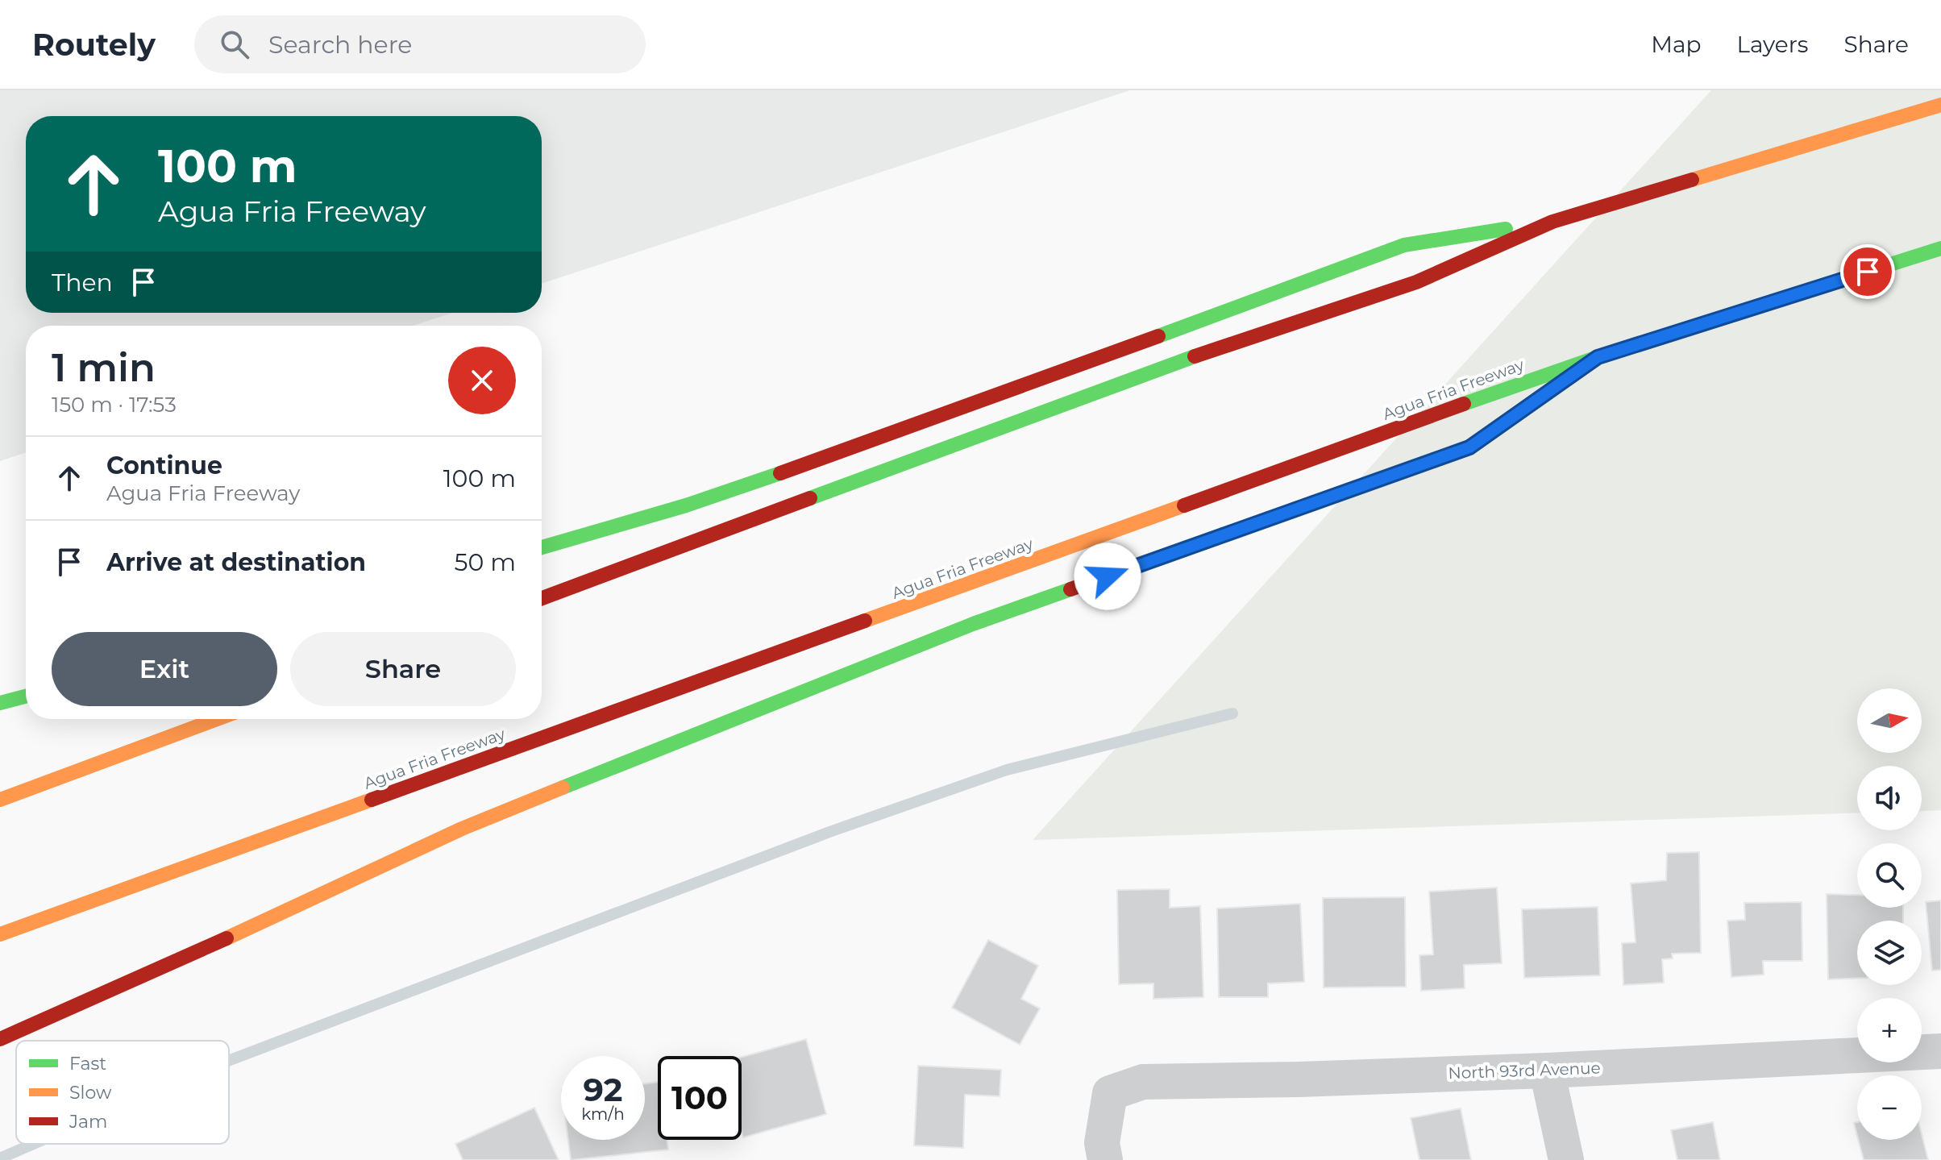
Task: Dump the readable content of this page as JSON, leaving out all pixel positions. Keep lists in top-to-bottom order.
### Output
{
  "streets": {
    "highway": ["Agua Fria Freeway"],
    "street": ["North 93rd Avenue"]
  },
  "legend": ["Fast", "Slow", "Jam"],
  "north": "right",
  "page": {
    "header": "Routely",
    "search": "Search here",
    "nav": ["Map", "Layers", "Share"],
    "turn": ["100 m", "Agua Fria Freeway"],
    "then": "Then",
    "heading": ["1 min", "150 m · 17:53"],
    "list": [
      {
        "name": "Continue",
        "note": "Agua Fria Freeway",
        "value": "100 m"
      },
      {
        "name": "Arrive at destination",
        "value": "50 m"
      }
    ],
    "buttons": ["Exit", "Share"],
    "map_buttons": ["+", "−"],
    "speed": "92 km/h",
    "limit": "100"
  }
}
